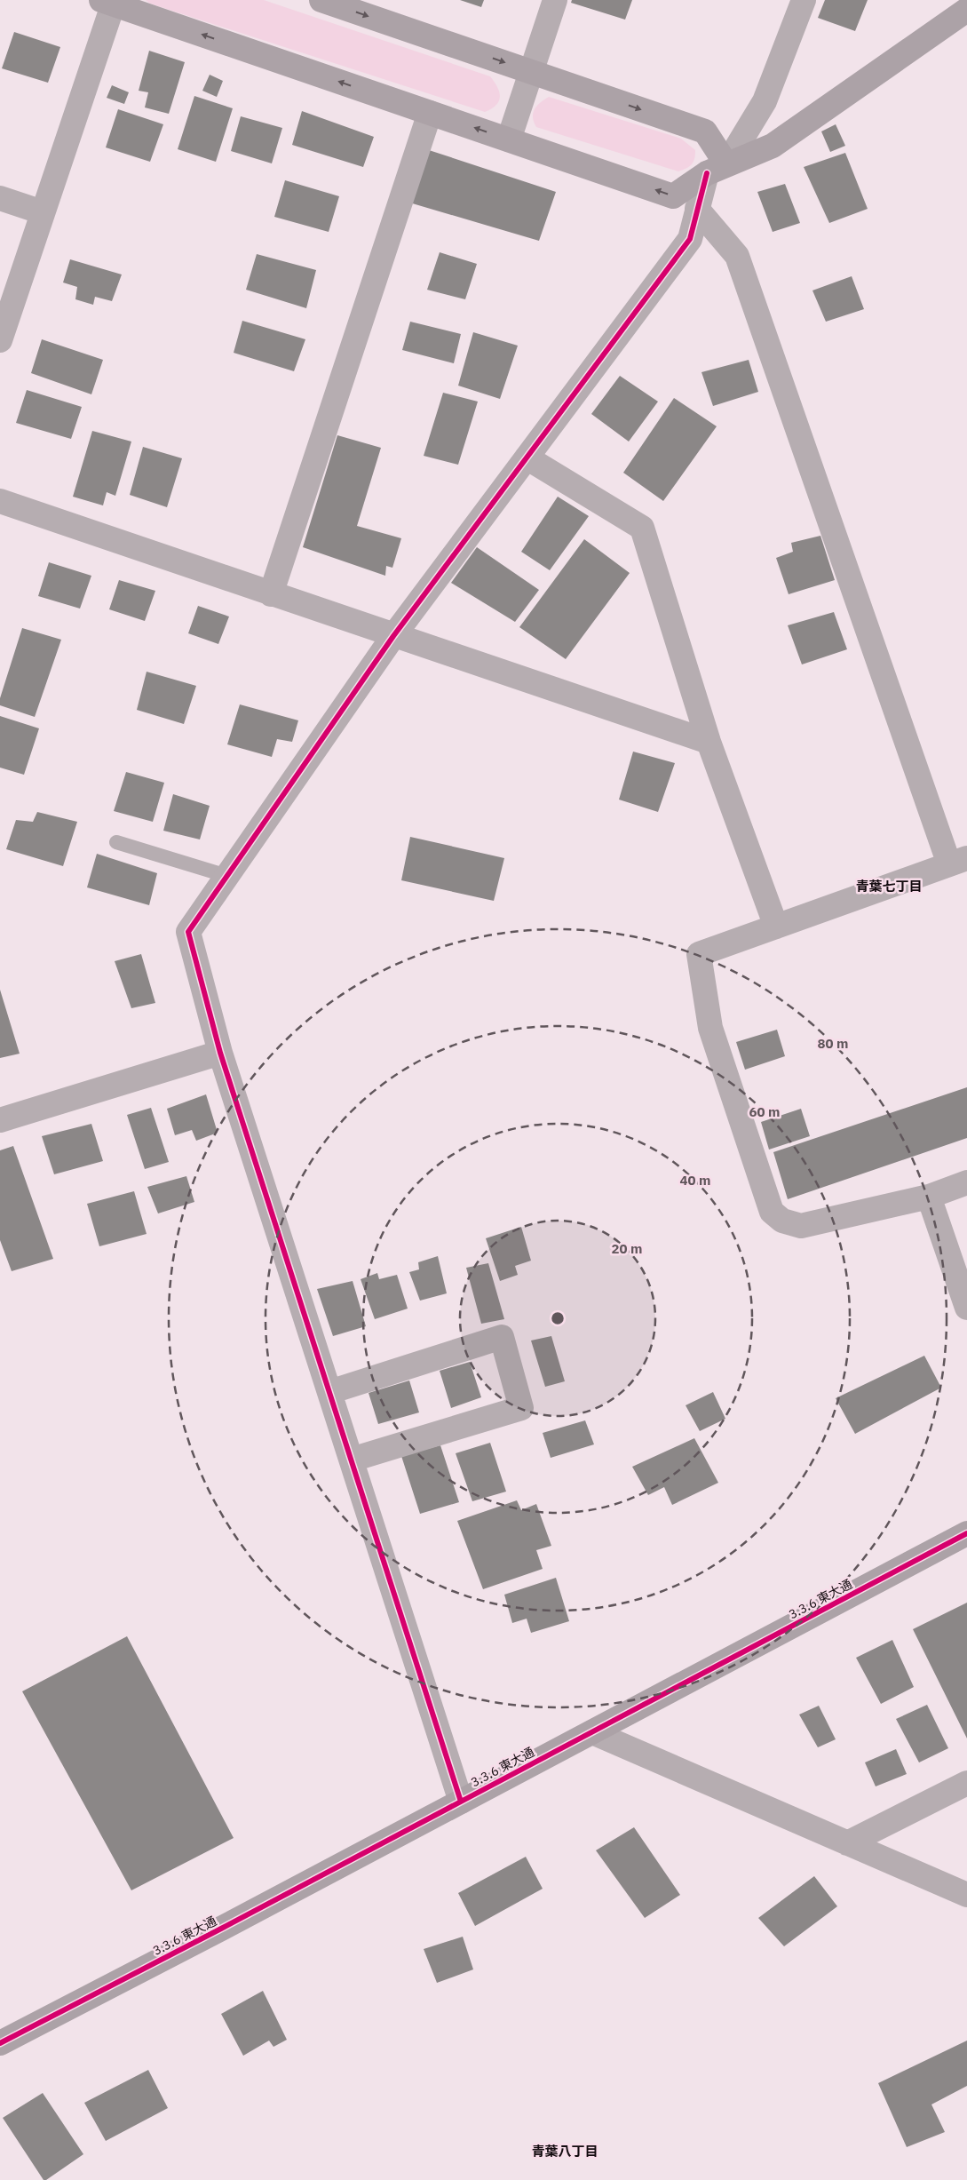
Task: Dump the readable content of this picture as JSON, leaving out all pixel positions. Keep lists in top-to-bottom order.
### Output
{
  "streets": {
    "street": ["3.3.6 東大通"]
  },
  "districts": ["青葉七丁目", "青葉八丁目"],
  "rings": [
    "80 m",
    "60 m",
    "40 m",
    "20 m"
  ]
}
